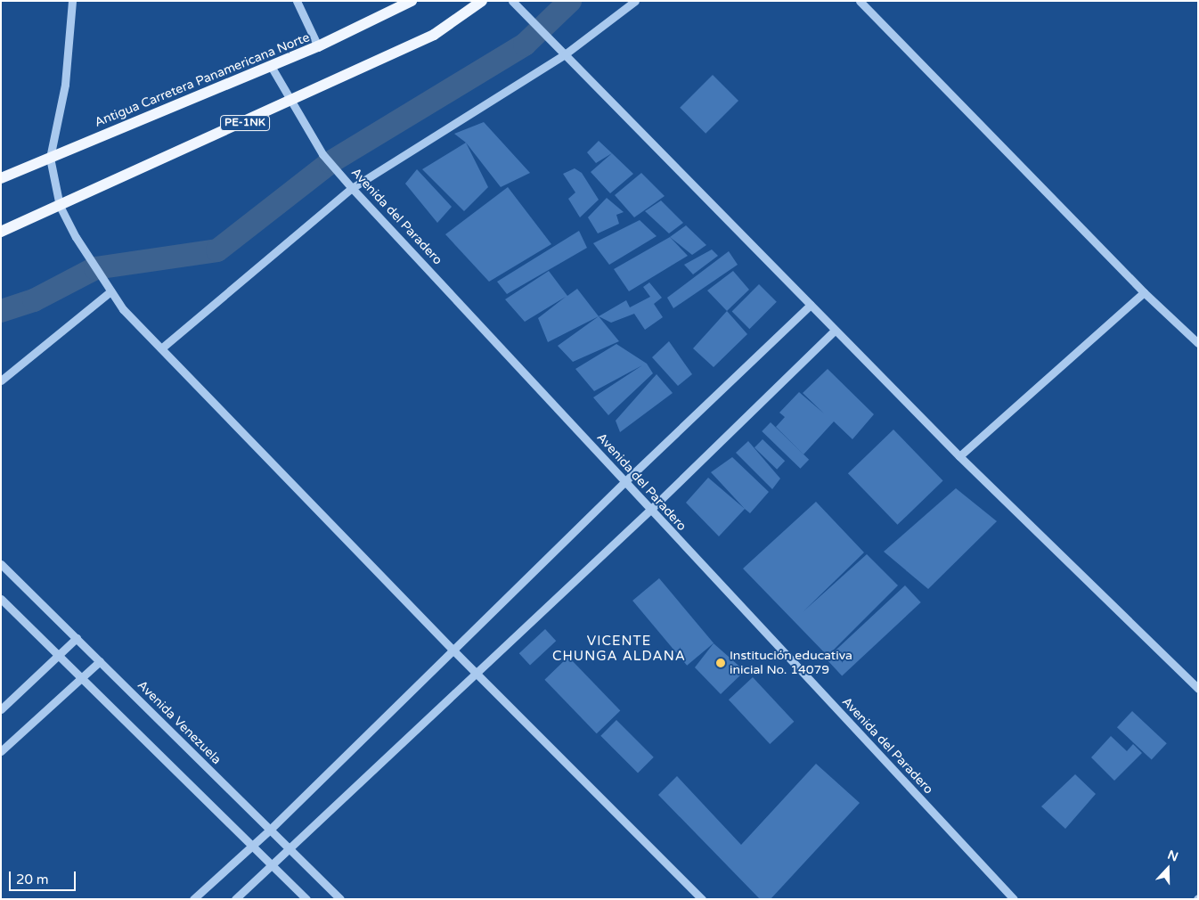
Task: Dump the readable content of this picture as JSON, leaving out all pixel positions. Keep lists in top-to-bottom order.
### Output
{
  "streets": {
    "main road": ["Antigua Carretera Panamericana Norte", "PE-1NK"],
    "street": ["Avenida del Paradero", "Avenida Venezuela"]
  },
  "crossings": [
    ["Antigua Carretera Panamericana Norte", "Avenida del Paradero"],
    ["PE-1NK", "Avenida del Paradero"]
  ],
  "districts": ["VICENTE CHUNGA ALDANA"],
  "places": ["Institución educativa inicial No. 14079"],
  "scale_bar": "20 m",
  "north": "top"
}
